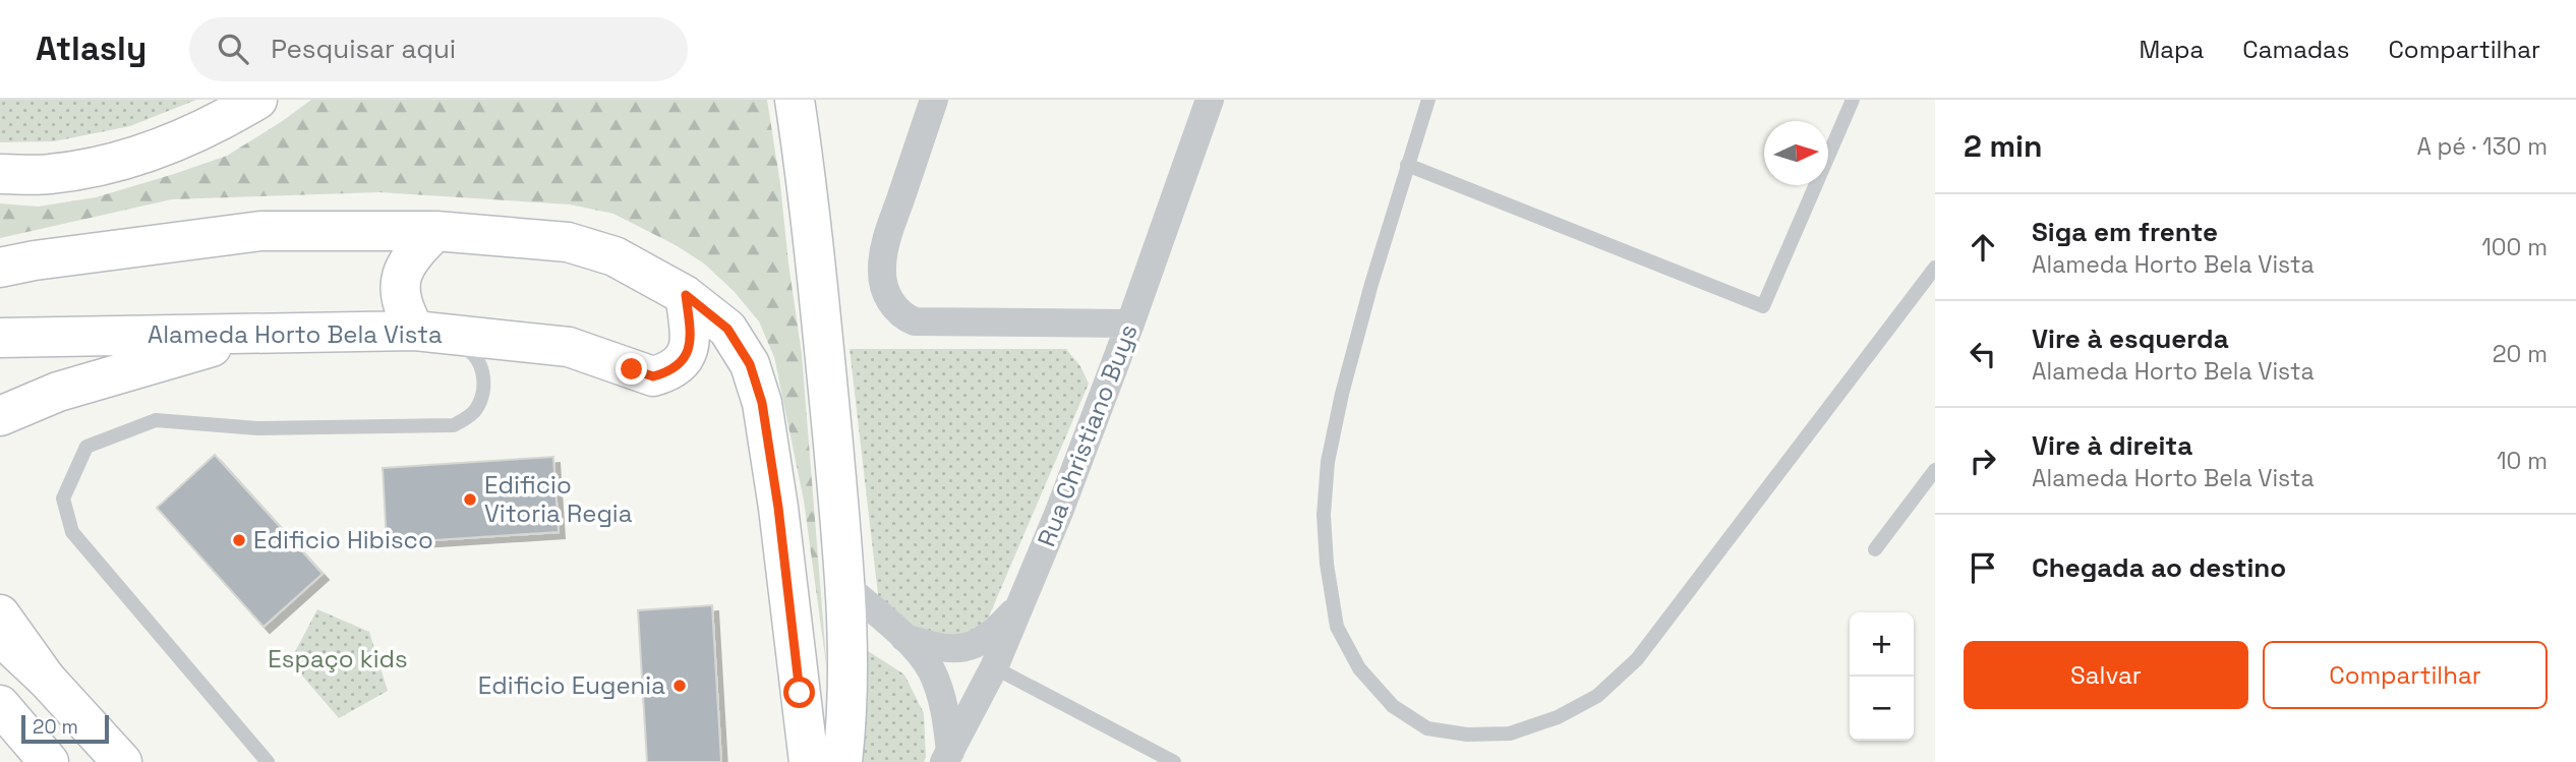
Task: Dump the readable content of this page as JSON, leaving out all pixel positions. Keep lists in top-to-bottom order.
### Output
{
  "streets": {
    "main road": ["Alameda Horto Bela Vista"],
    "street": ["Rua Christiano Buys"]
  },
  "parks": ["Espaço kids"],
  "places": ["Edificio Vitoria Regia", "Edificio Hibisco", "Edificio Eugenia"],
  "scale_bar": "20 m",
  "north": "right",
  "page": {
    "header": "Atlasly",
    "search": "Pesquisar aqui",
    "nav": ["Mapa", "Camadas", "Compartilhar"],
    "heading": ["2 min", "A pé · 130 m"],
    "list": [
      ["Siga em frente", "Alameda Horto Bela Vista", "100 m"],
      ["Vire à esquerda", "Alameda Horto Bela Vista", "20 m"],
      ["Vire à direita", "Alameda Horto Bela Vista", "10 m"],
      "Chegada ao destino"
    ],
    "map_buttons": ["+", "−"],
    "buttons": ["Salvar", "Compartilhar"],
    "scale": "20 m"
  }
}
